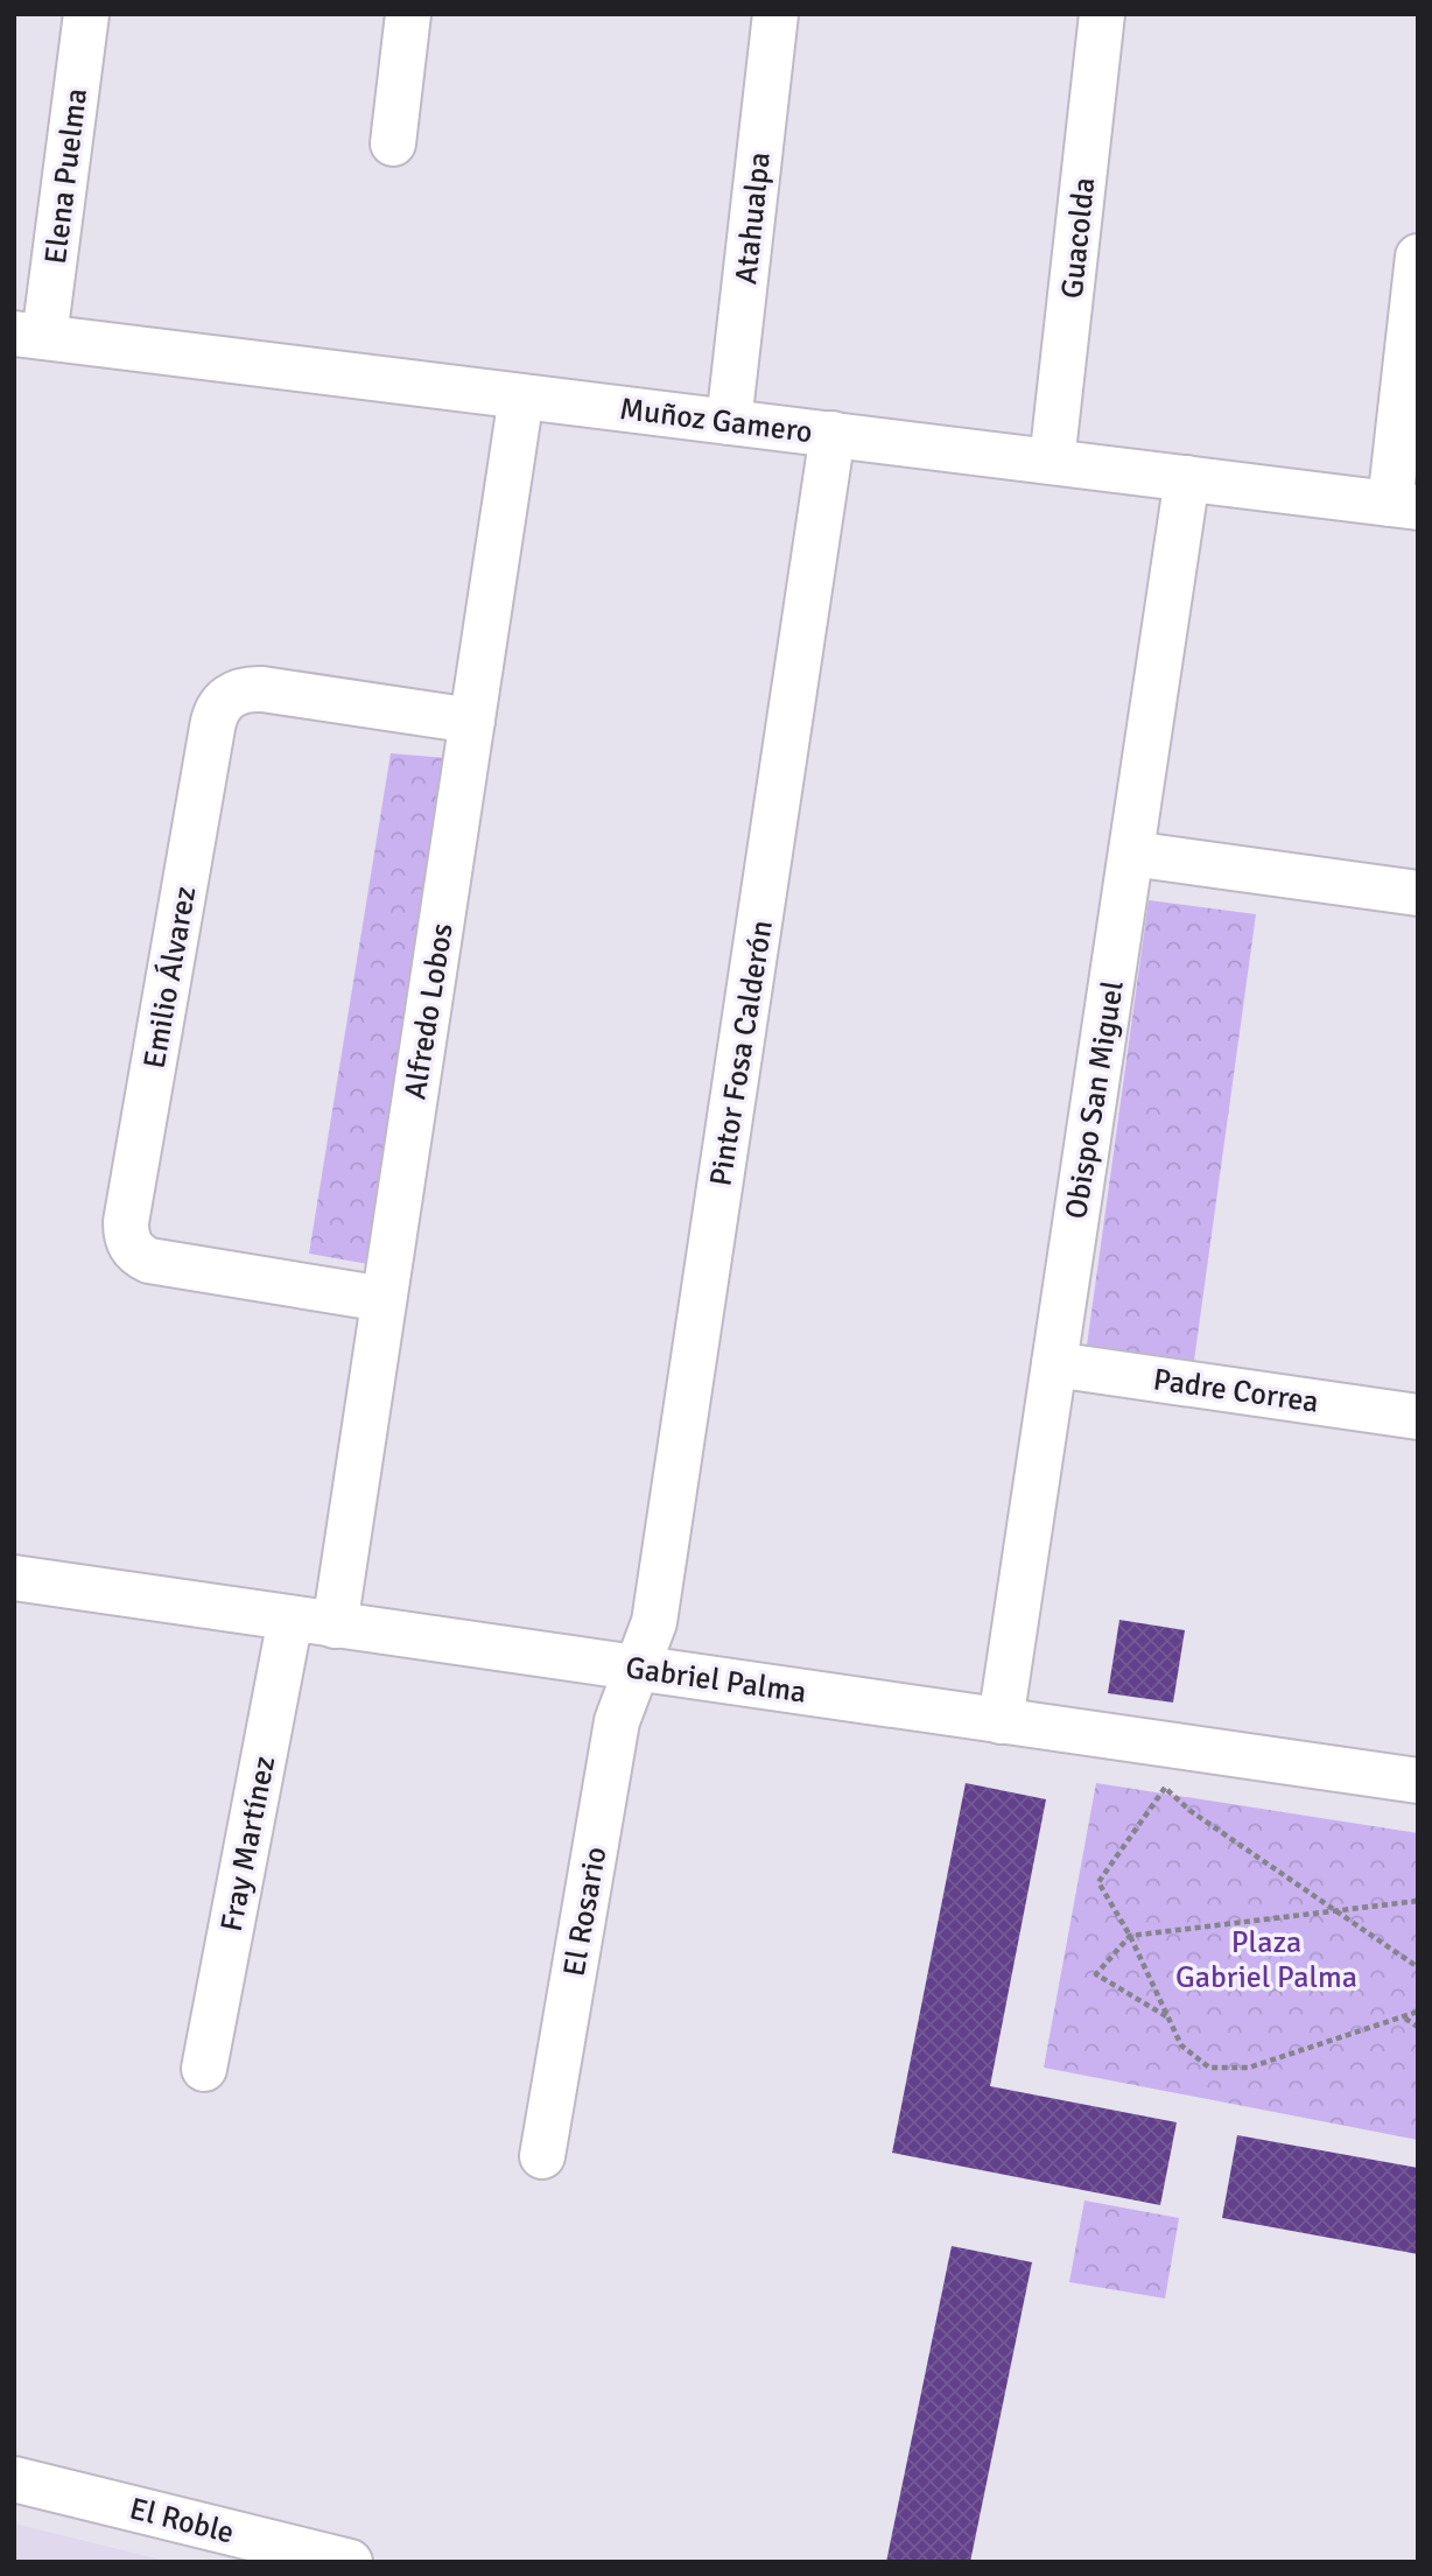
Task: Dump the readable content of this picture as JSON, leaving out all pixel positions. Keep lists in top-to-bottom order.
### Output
{
  "streets": {
    "street": [
      "Elena Puelma",
      "Atahualpa",
      "Guacolda",
      "Muñoz Gamero",
      "Emilio Álvarez",
      "Alfredo Lobos",
      "Pintor Fosa Calderón",
      "Obispo San Miguel",
      "Padre Correa",
      "Gabriel Palma",
      "Fray Martínez",
      "El Rosario",
      "El Roble"
    ]
  },
  "crossings": [
    ["Elena Puelma", "Muñoz Gamero"],
    ["Atahualpa", "Muñoz Gamero"],
    ["Guacolda", "Muñoz Gamero"],
    ["Muñoz Gamero", "Alfredo Lobos"],
    ["Muñoz Gamero", "Pintor Fosa Calderón"],
    ["Muñoz Gamero", "Obispo San Miguel"],
    ["Emilio Álvarez", "Alfredo Lobos"],
    ["Alfredo Lobos", "Gabriel Palma"],
    ["Pintor Fosa Calderón", "Gabriel Palma"],
    ["Pintor Fosa Calderón", "El Rosario"],
    ["Obispo San Miguel", "Padre Correa"],
    ["Obispo San Miguel", "Gabriel Palma"],
    ["Gabriel Palma", "Fray Martínez"],
    ["Gabriel Palma", "El Rosario"]
  ],
  "parks": ["Plaza Gabriel Palma"]
}
